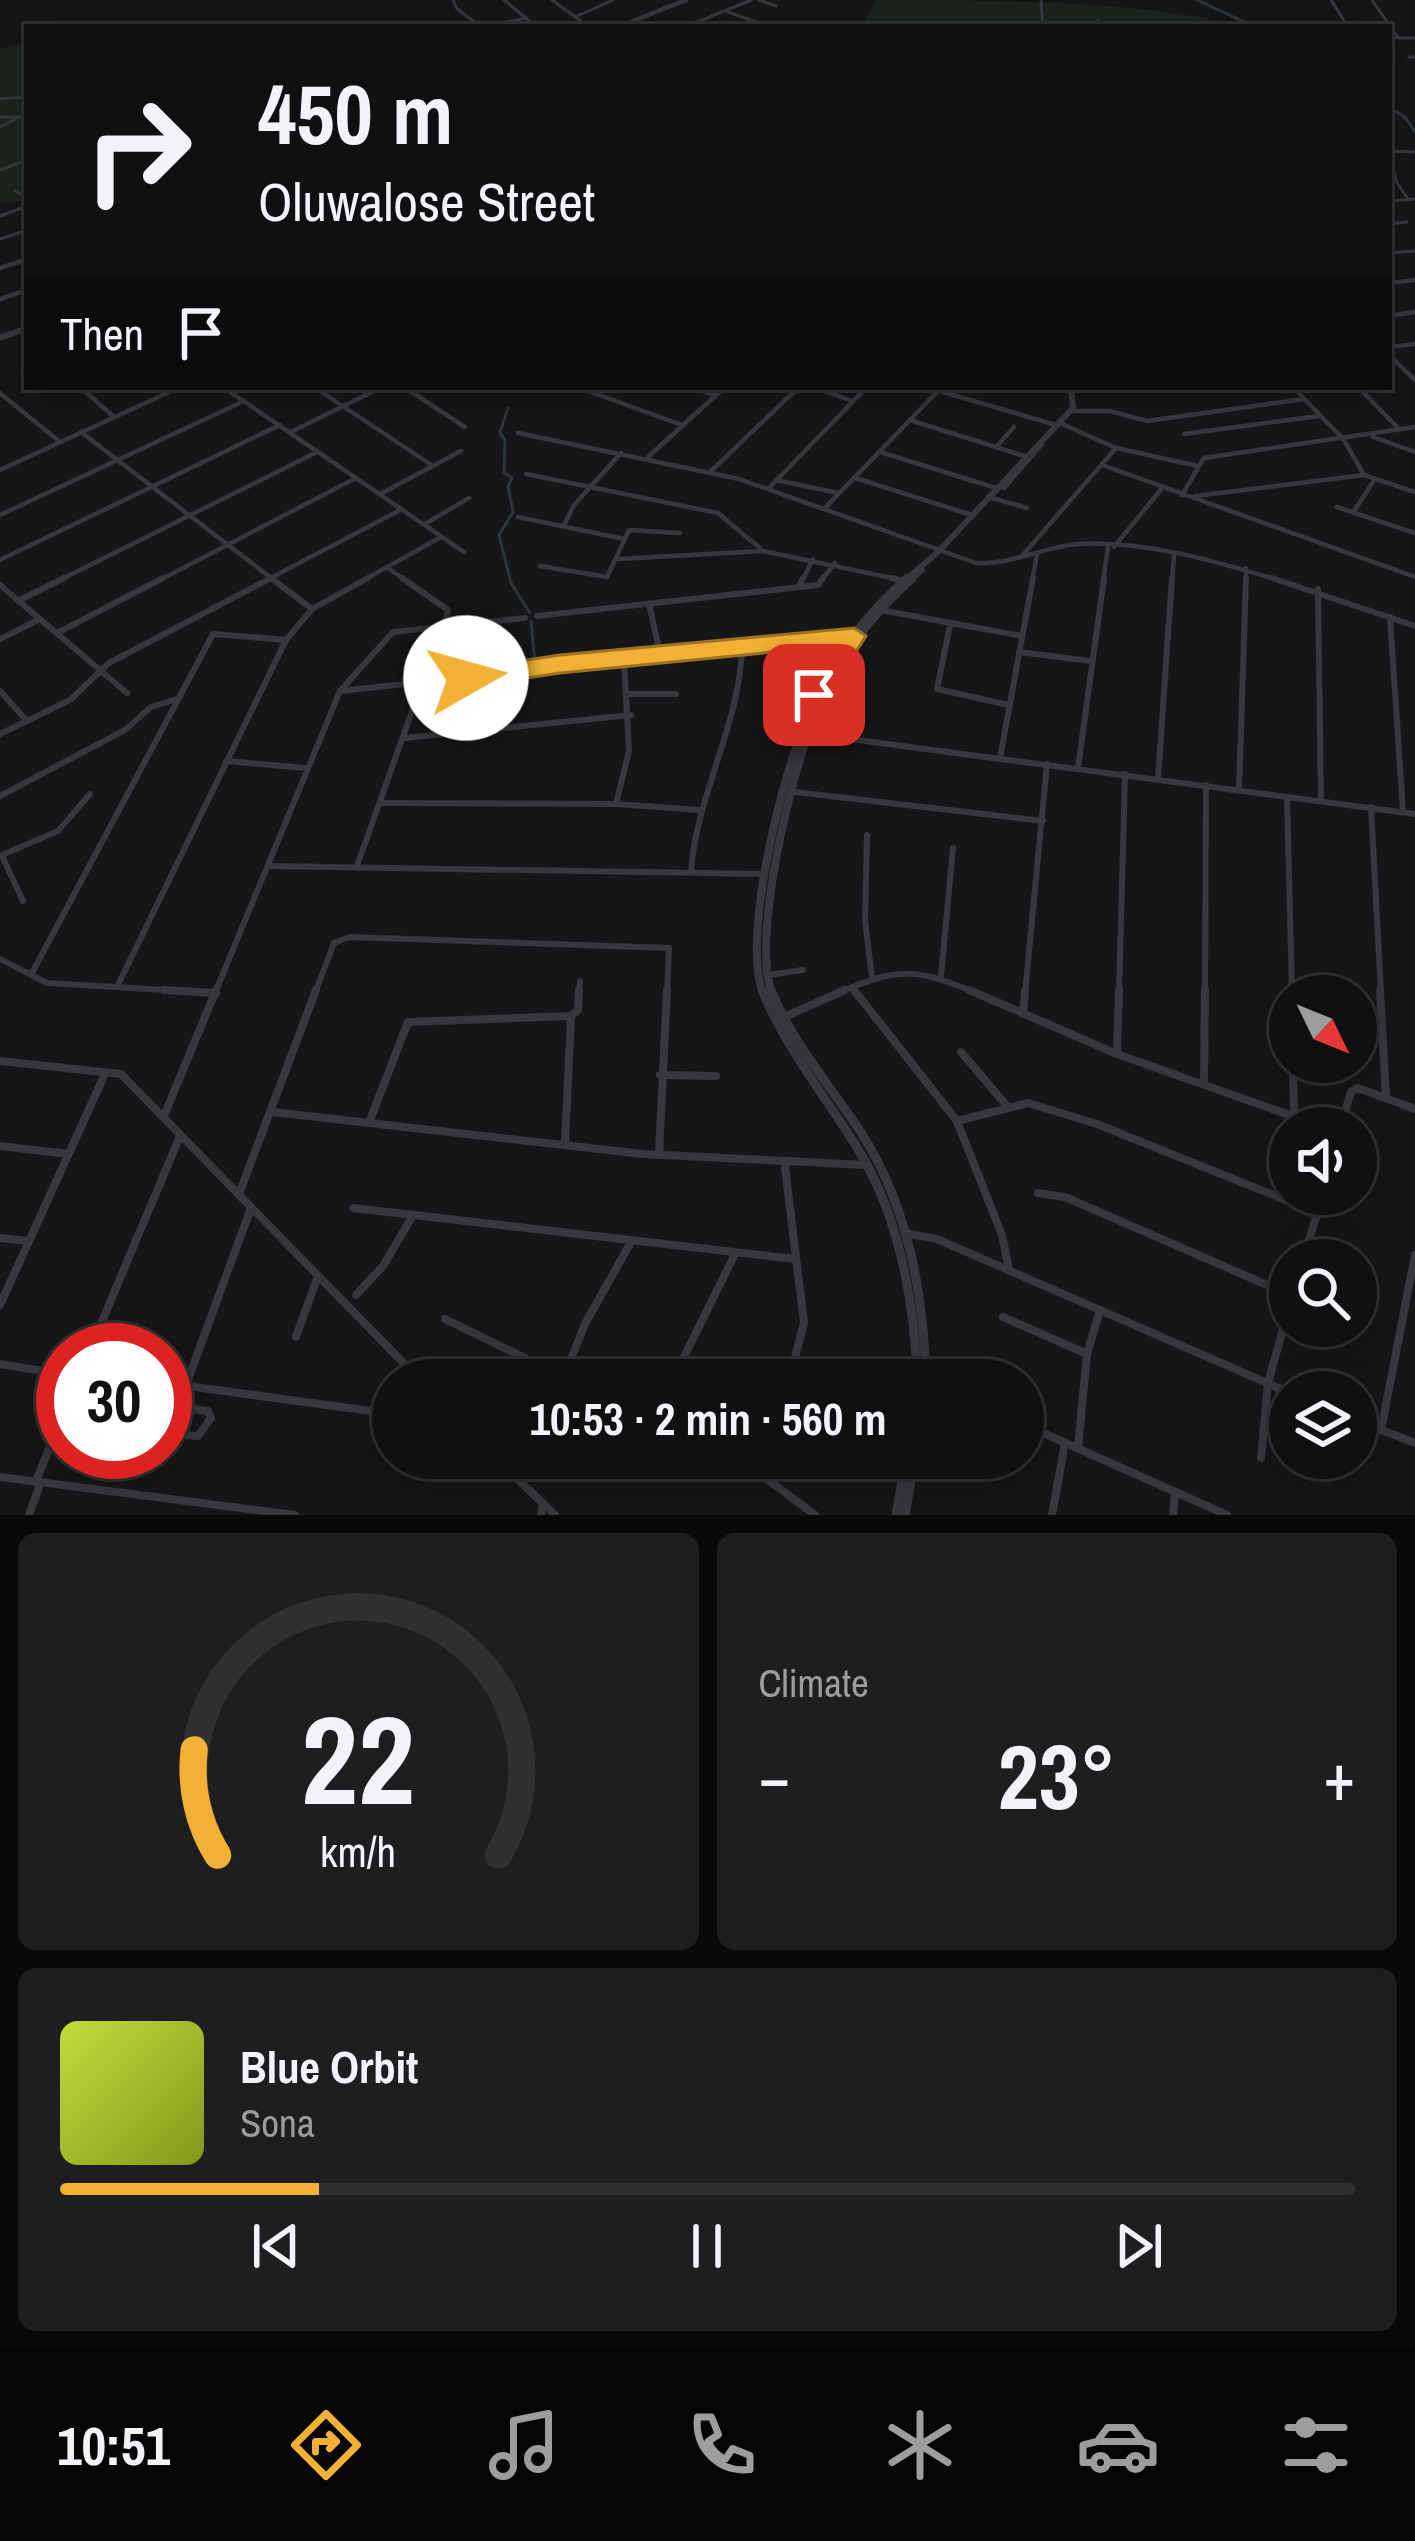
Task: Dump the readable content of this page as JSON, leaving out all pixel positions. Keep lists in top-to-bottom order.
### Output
{
  "north": "bottom right",
  "page": {
    "turn": ["450 m", "Oluwalose Street"],
    "then": "Then",
    "limit": "30",
    "trip": "10:53 · 2 min · 560 m",
    "tile": "Climate",
    "heat": ["−", "23°", "+"],
    "song": ["Blue Orbit", "Sona"],
    "tabs": "10:51",
    "gauge": ["22", "km/h"]
  }
}
